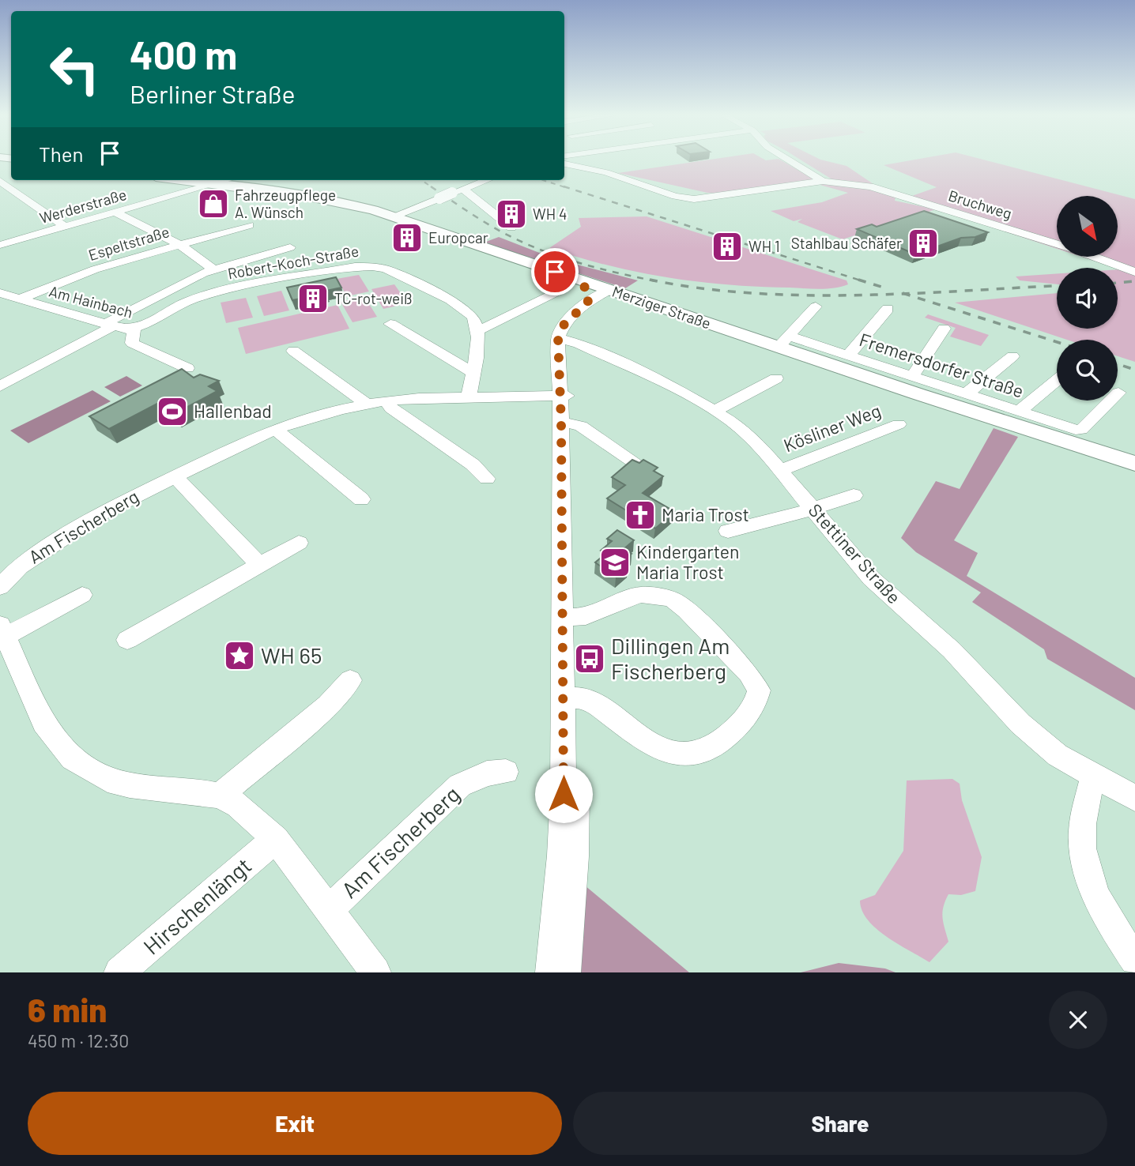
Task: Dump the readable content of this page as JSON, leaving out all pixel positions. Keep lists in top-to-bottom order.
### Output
{
  "streets": {
    "main road": ["Merziger Straße"],
    "street": [
      "Bruchweg",
      "Werderstraße",
      "Espeltstraße",
      "Robert-Koch-Straße",
      "Am Hainbach",
      "Fremersdorfer Straße",
      "Kösliner Weg",
      "Am Fischerberg",
      "Stettiner Straße",
      "Hirschenlängt"
    ]
  },
  "crossings": [
    ["Werderstraße", "Merziger Straße"],
    ["Espeltstraße", "Am Hainbach"],
    ["Robert-Koch-Straße", "Am Hainbach"],
    ["Merziger Straße", "Fremersdorfer Straße"],
    ["Kösliner Weg", "Stettiner Straße"],
    ["Am Fischerberg", "Hirschenlängt"]
  ],
  "places": {
    "shop": ["Fahrzeugpflege A. Wünsch"],
    "building": [
      "WH 4",
      "Europcar",
      "Stahlbau Schäfer",
      "WH 1",
      "TC-rot-weiß"
    ],
    "sports": ["Hallenbad"],
    "church": ["Maria Trost"],
    "school or university": ["Kindergarten Maria Trost"],
    "place": ["WH 65"],
    "bus stop": ["Dillingen Am Fischerberg"]
  },
  "north": "bottom right",
  "page": {
    "turn": ["400 m", "Berliner Straße"],
    "then": "Then",
    "heading": ["6 min", "450 m · 12:30"],
    "buttons": ["Exit", "Share"]
  }
}
